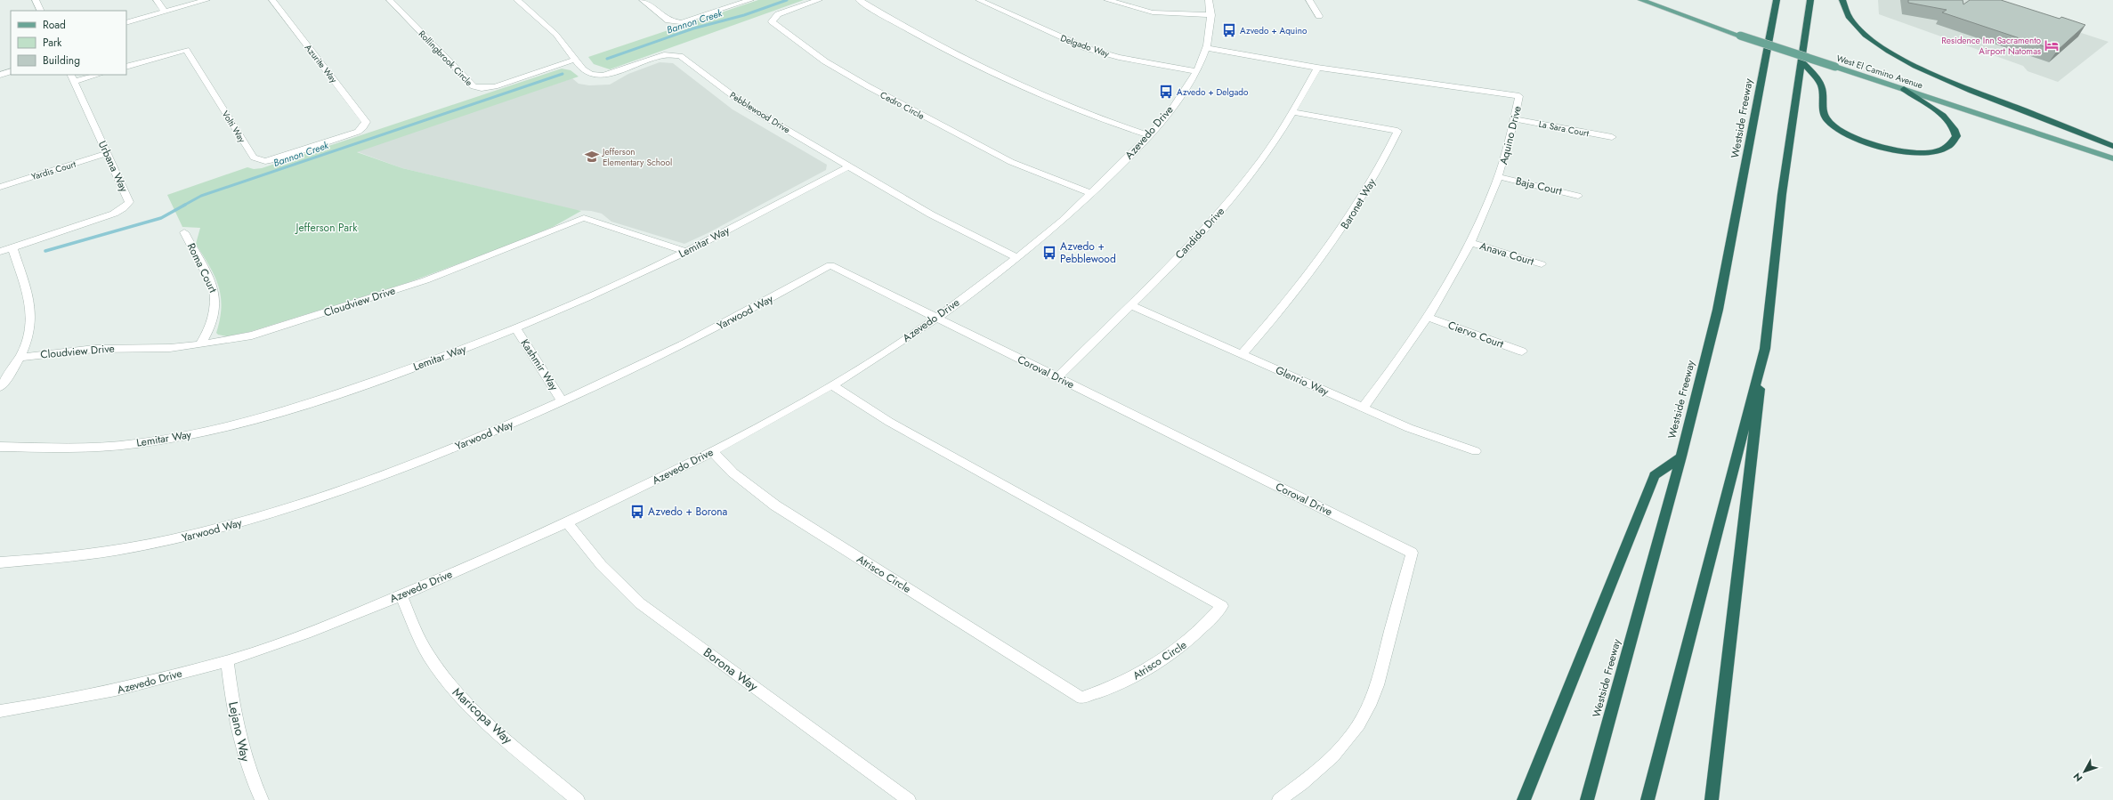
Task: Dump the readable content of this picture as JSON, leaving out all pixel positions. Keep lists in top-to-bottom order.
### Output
{
  "streets": {
    "highway": ["Westside Freeway"],
    "main road": ["West El Camino Avenue"],
    "street": [
      "Delgado Way",
      "Rollingbrook Circle",
      "Azurite Way",
      "Cedro Circle",
      "Pebblewood Drive",
      "Volti Way",
      "La Sara Court",
      "Azevedo Drive",
      "Aquino Drive",
      "Urbana Way",
      "Yardis Court",
      "Baja Court",
      "Baronet Way",
      "Candido Drive",
      "Lemitar Way",
      "Anava Court",
      "Roma Court",
      "Cloudview Drive",
      "Yarwood Way",
      "Ciervo Court",
      "Kashmir Way",
      "Coroval Drive",
      "Glenrio Way",
      "Atrisco Circle",
      "Borona Way",
      "Maricopa Way",
      "Lejano Way"
    ]
  },
  "crossings": [
    ["Delgado Way", "Azevedo Drive"],
    ["Rollingbrook Circle", "Pebblewood Drive"],
    ["Azurite Way", "Volti Way"],
    ["Cedro Circle", "Azevedo Drive"],
    ["Pebblewood Drive", "Azevedo Drive"],
    ["Pebblewood Drive", "Lemitar Way"],
    ["La Sara Court", "Aquino Drive"],
    ["Azevedo Drive", "Aquino Drive"],
    ["Azevedo Drive", "Yarwood Way"],
    ["Azevedo Drive", "Coroval Drive"],
    ["Azevedo Drive", "Atrisco Circle"],
    ["Azevedo Drive", "Borona Way"],
    ["Azevedo Drive", "Maricopa Way"],
    ["Azevedo Drive", "Lejano Way"],
    ["Aquino Drive", "Baja Court"],
    ["Aquino Drive", "Candido Drive"],
    ["Aquino Drive", "Anava Court"],
    ["Aquino Drive", "Ciervo Court"],
    ["Aquino Drive", "Glenrio Way"],
    ["Urbana Way", "Yardis Court"],
    ["Baronet Way", "Candido Drive"],
    ["Baronet Way", "Glenrio Way"],
    ["Candido Drive", "Coroval Drive"],
    ["Candido Drive", "Glenrio Way"],
    ["Lemitar Way", "Cloudview Drive"],
    ["Lemitar Way", "Kashmir Way"],
    ["Roma Court", "Cloudview Drive"],
    ["Yarwood Way", "Kashmir Way"],
    ["Yarwood Way", "Coroval Drive"]
  ],
  "water": ["Bannon Creek"],
  "parks": ["Jefferson Park"],
  "places": {
    "bus stop": [
      "Azvedo + Aquino",
      "Azvedo + Delgado",
      "Azvedo + Pebblewood",
      "Azvedo + Borona"
    ],
    "hotel": ["Residence Inn Sacramento Airport Natomas"],
    "school or university": ["Jefferson Elementary School"]
  },
  "legend": ["Road", "Park", "Building"],
  "north": "bottom left"
}
